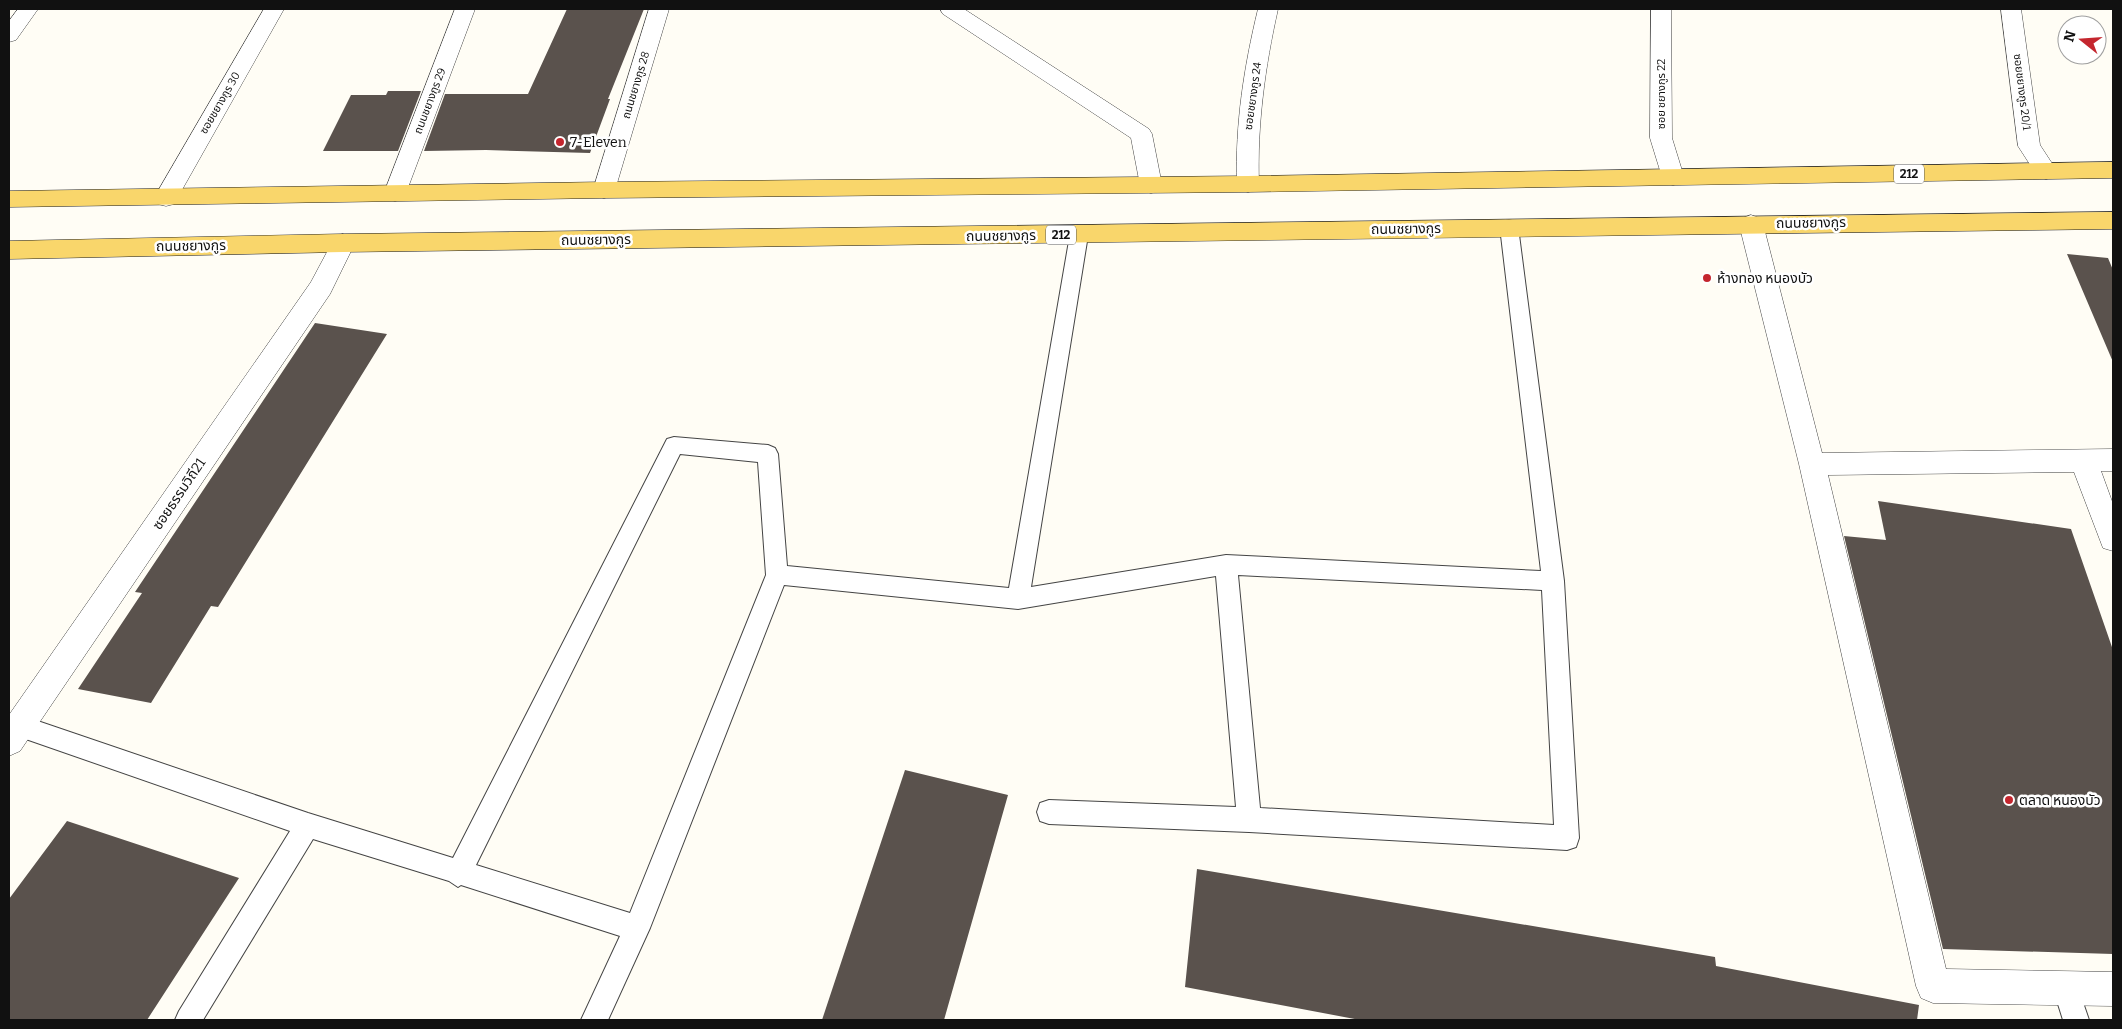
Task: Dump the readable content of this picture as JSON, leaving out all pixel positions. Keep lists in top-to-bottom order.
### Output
{
  "streets": {
    "main road": ["212", "ถนนชยางกูร"],
    "street": [
      "ถนนชยางกูร 28",
      "ซอยชยางกูร 20/1",
      "ซอย ชยางกูร 22",
      "ซอยชยางกูร 24",
      "ถนนชยางกูร 29",
      "ซอยชยางกูร 30",
      "ซอยธรรมวิถี21"
    ]
  },
  "crossings": [
    ["ถนนชยางกูร 28", "212"],
    ["ซอยชยางกูร 20/1", "212"],
    ["ซอย ชยางกูร 22", "212"],
    ["ซอยชยางกูร 24", "212"],
    ["ถนนชยางกูร 29", "212"],
    ["ซอยชยางกูร 30", "212"],
    ["ถนนชยางกูร", "ซอยธรรมวิถี21"]
  ],
  "places": ["7-Eleven", "ห้างทอง หนองบัว", "ตลาด หนองบัว"],
  "north": "left"
}
